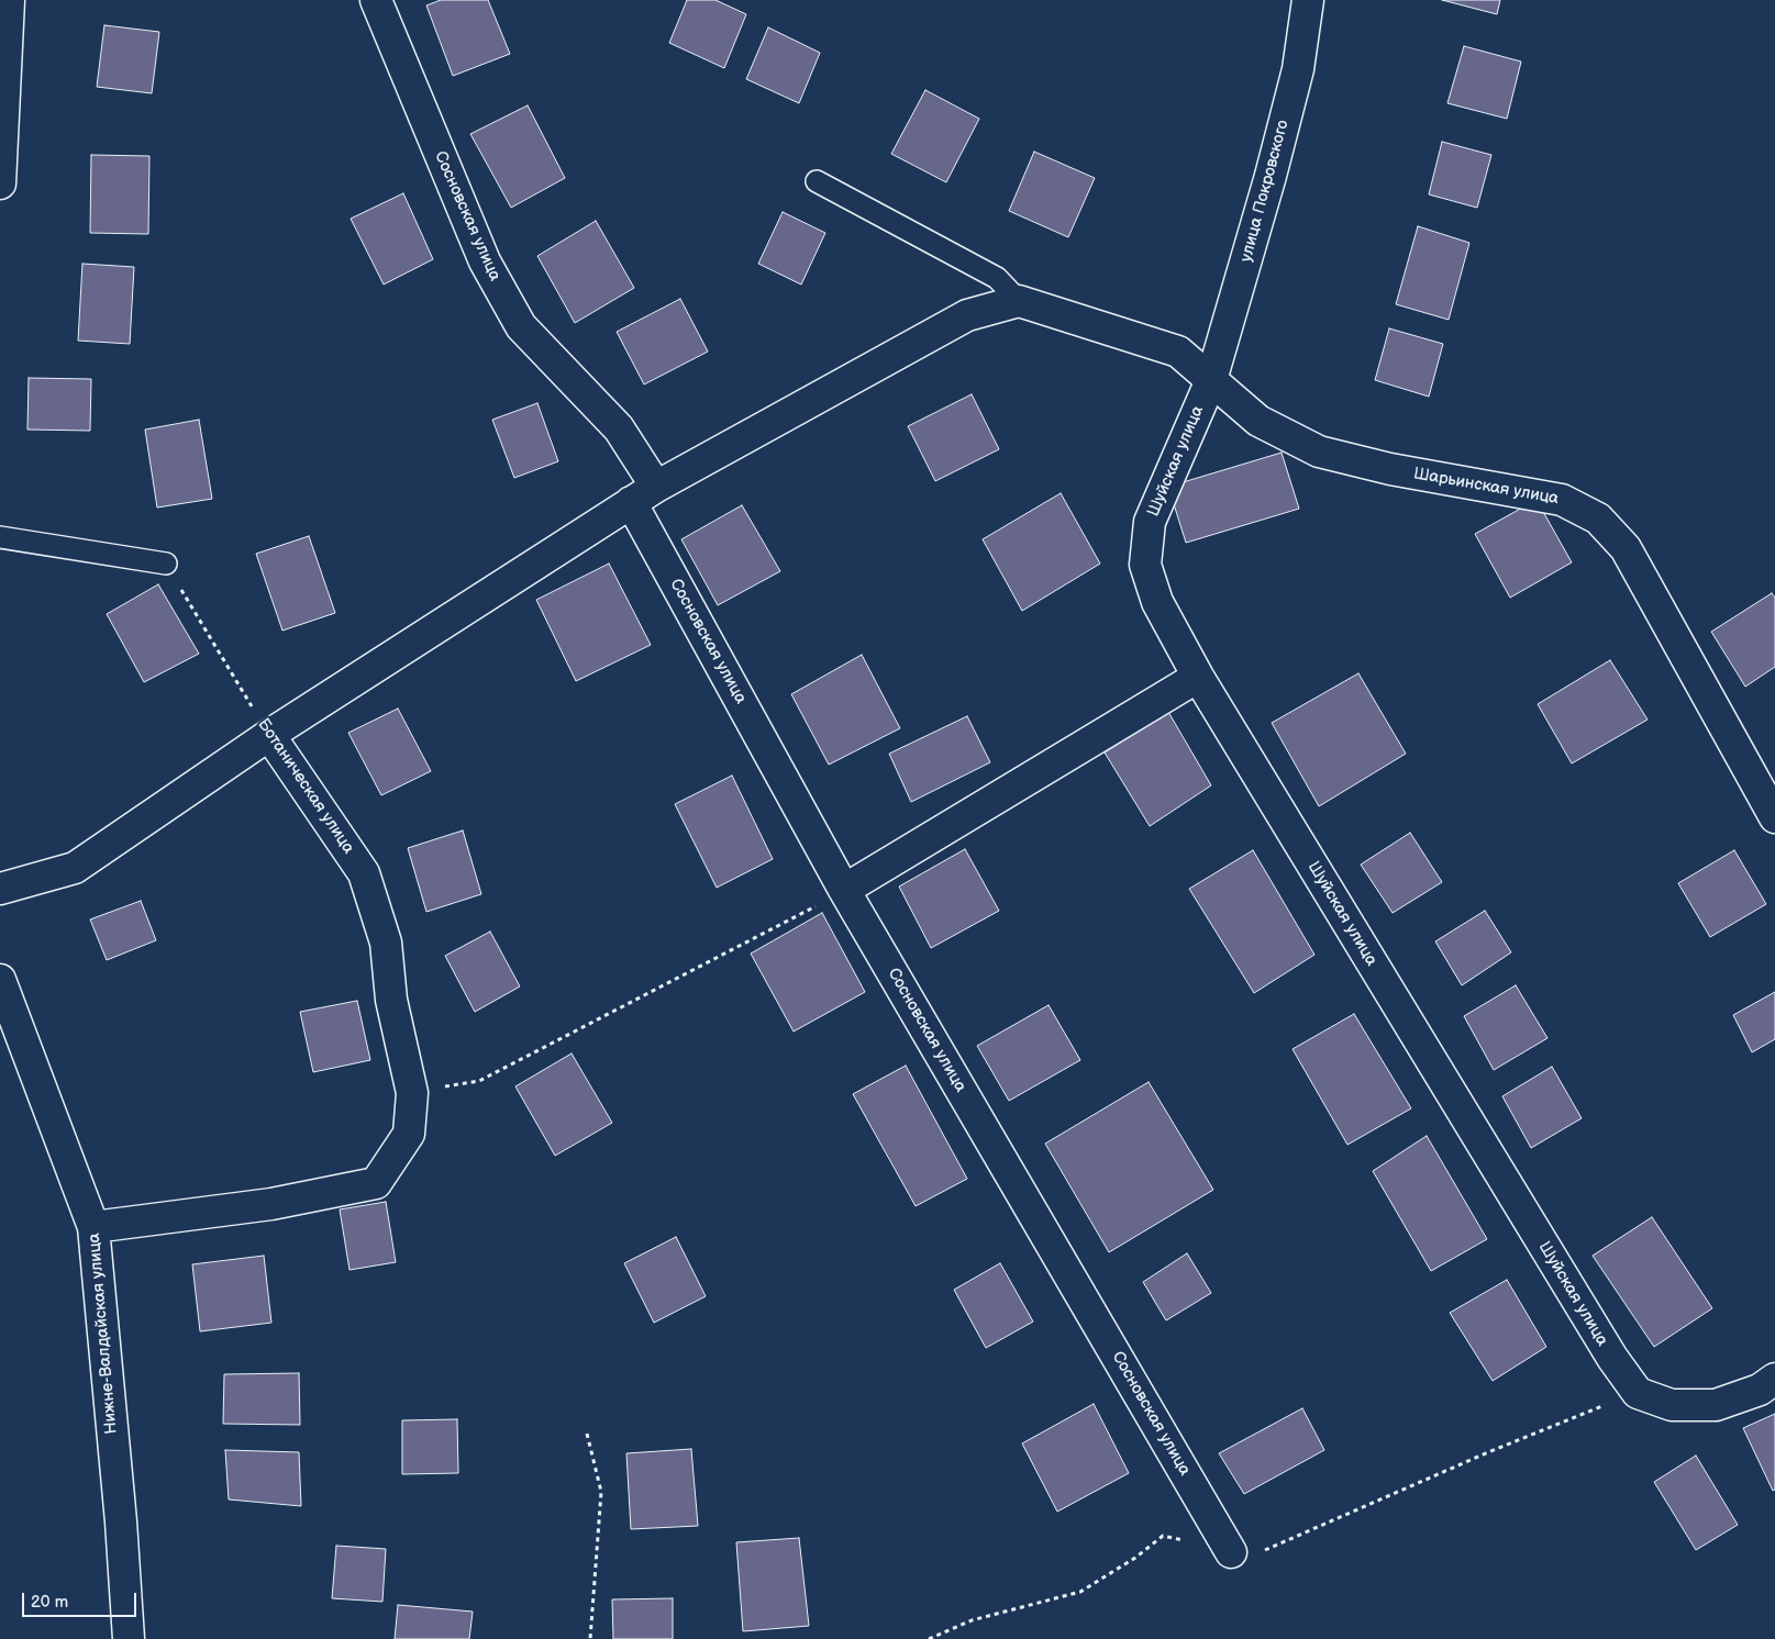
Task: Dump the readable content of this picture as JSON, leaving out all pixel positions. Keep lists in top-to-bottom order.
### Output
{
  "streets": {
    "street": [
      "улица Покровского",
      "Сосновская улица",
      "Шуйская улица",
      "Шарьинская улица",
      "Ботаническая улица",
      "Нижне-Валдайская улица"
    ]
  },
  "crossings": [
    ["улица Покровского", "Шуйская улица"],
    ["улица Покровского", "Шарьинская улица"],
    ["Шуйская улица", "Шарьинская улица"],
    ["Ботаническая улица", "Нижне-Валдайская улица"]
  ],
  "scale_bar": "20 m"
}
